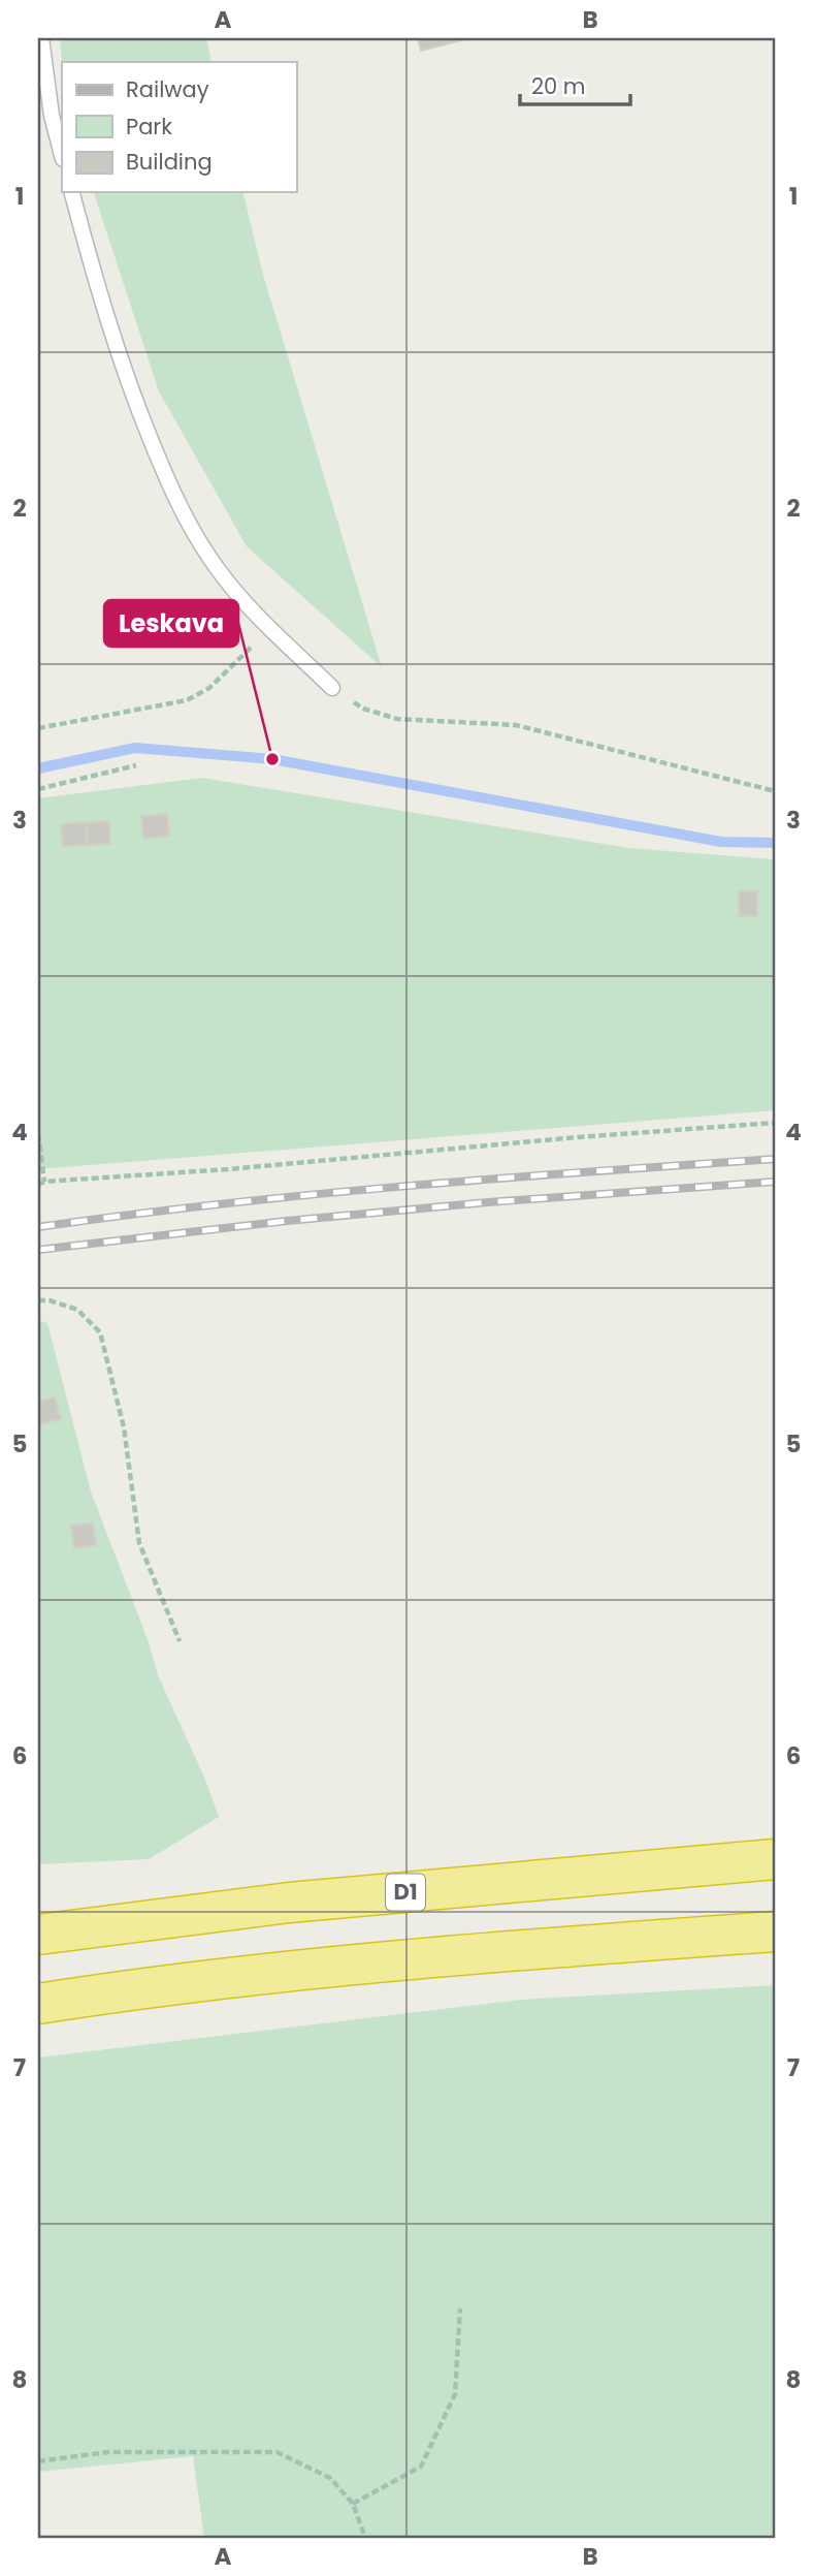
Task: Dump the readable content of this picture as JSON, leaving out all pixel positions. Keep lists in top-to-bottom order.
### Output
{
  "streets": {
    "highway": ["D1"]
  },
  "places": ["Leskava"],
  "legend": ["Railway", "Park", "Building"],
  "scale_bar": "20 m",
  "grid": {
    "columns": ["A", "B"],
    "rows": [
      "1",
      "2",
      "3",
      "4",
      "5",
      "6",
      "7",
      "8"
    ]
  }
}
